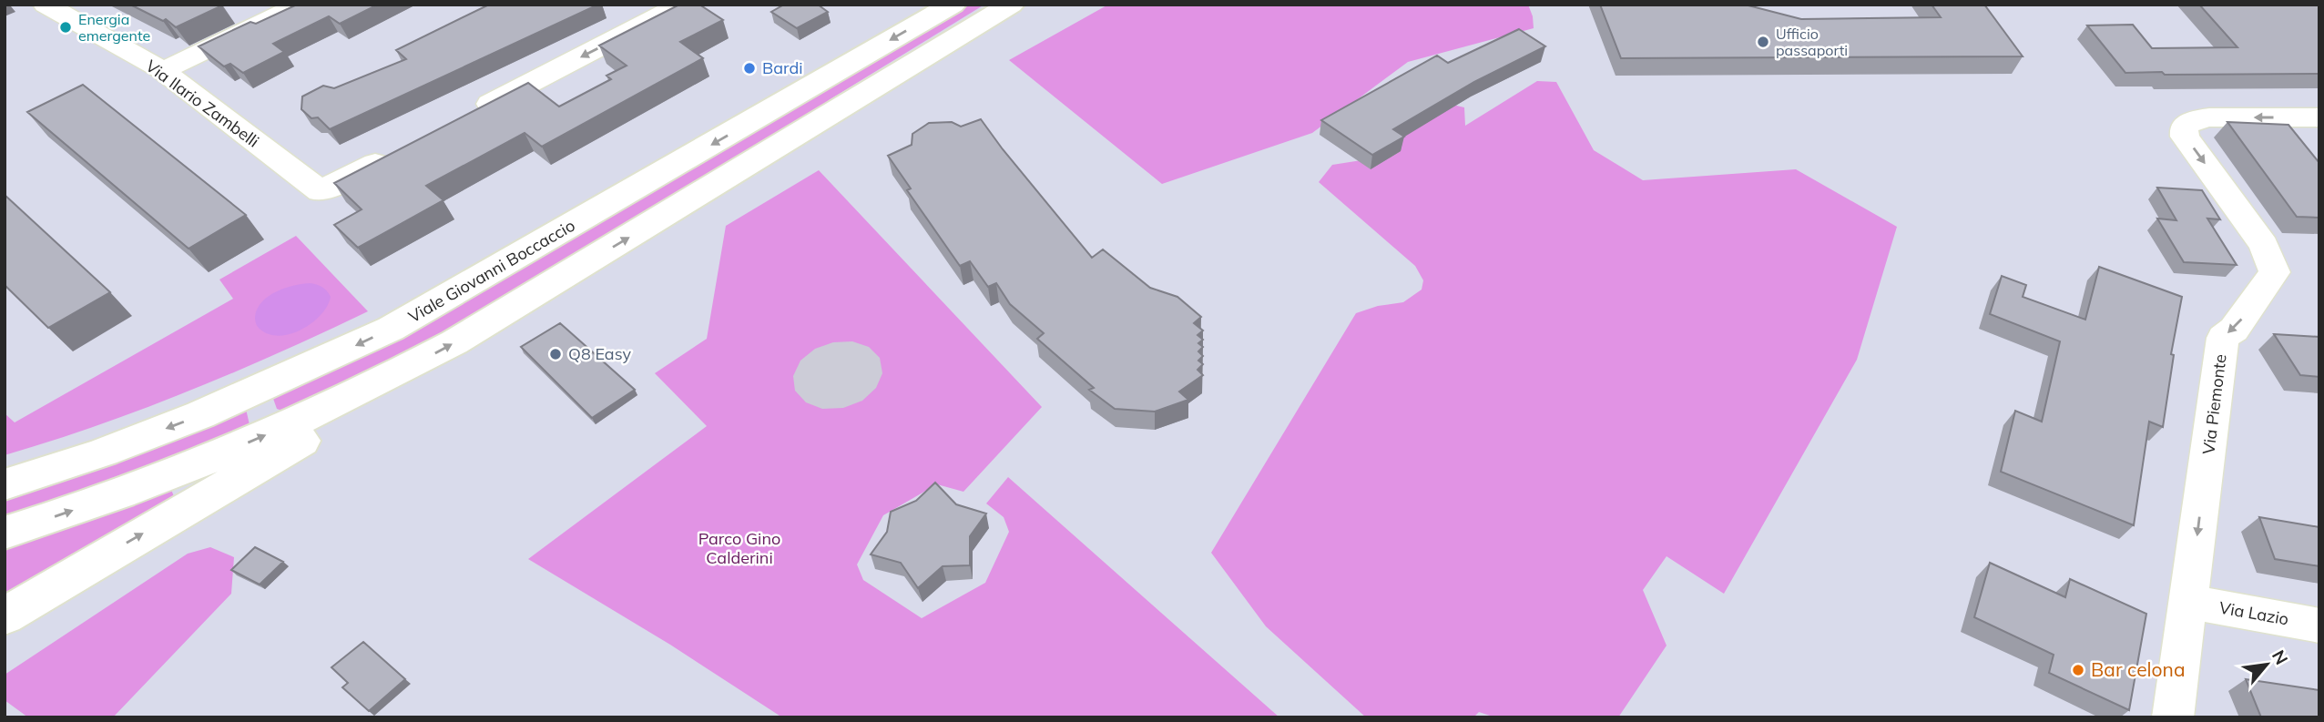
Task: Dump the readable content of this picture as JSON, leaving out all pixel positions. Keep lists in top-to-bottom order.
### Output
{
  "streets": {
    "main road": ["Viale Giovanni Boccaccio"],
    "street": ["Via Ilario Zambelli", "Via Piemonte", "Via Lazio"]
  },
  "crossings": [
    ["Via Piemonte", "Via Lazio"]
  ],
  "parks": ["Parco Gino Calderini"],
  "places": [
    "Energia emergente",
    "Ufficio passaporti",
    "Bardi",
    "Q8 Easy",
    "Bar celona"
  ],
  "north": "top right"
}
